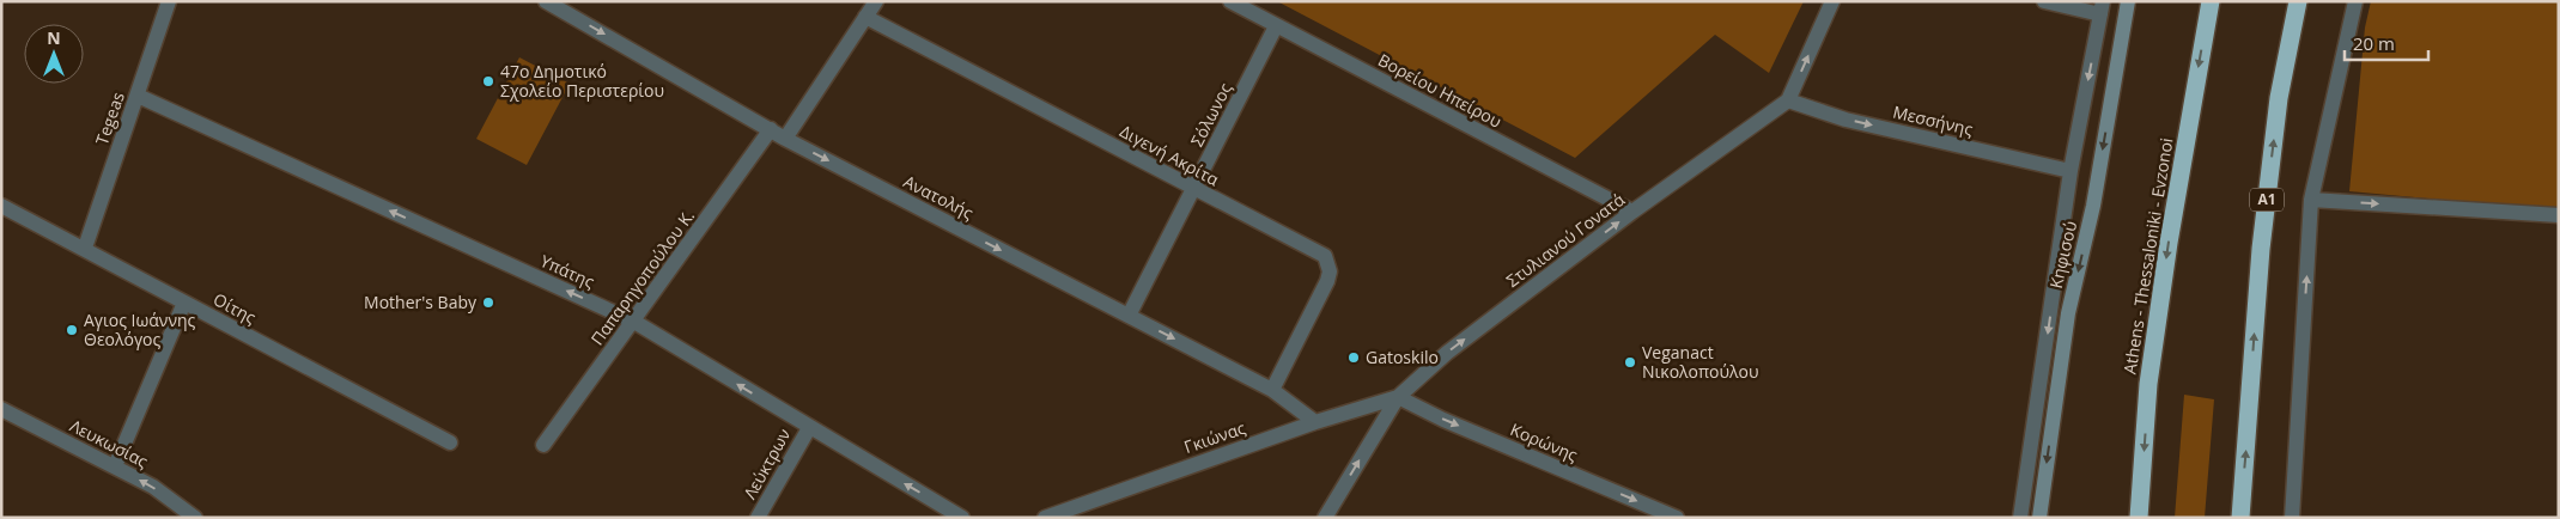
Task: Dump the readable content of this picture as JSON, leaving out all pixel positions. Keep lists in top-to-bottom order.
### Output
{
  "streets": {
    "highway": ["Α1", "Athens - Thessaloniki - Evzonoi"],
    "main road": ["Κηφισού"],
    "street": [
      "Βορείου Ηπείρου",
      "Σόλωνος",
      "Tegeas",
      "Μεσσήνης",
      "Διγενή Ακρίτα",
      "Ανατολής",
      "Στυλιανού Γονατά",
      "Υπάτης",
      "Παπαρηγοπούλου Κ.",
      "Οίτης",
      "Γκιώνας",
      "Κορώνης",
      "Λευκωσίας",
      "Λεύκτρων"
    ]
  },
  "crossings": [
    ["Βορείου Ηπείρου", "Σόλωνος"],
    ["Βορείου Ηπείρου", "Στυλιανού Γονατά"],
    ["Σόλωνος", "Διγενή Ακρίτα"],
    ["Σόλωνος", "Ανατολής"],
    ["Tegeas", "Υπάτης"],
    ["Tegeas", "Οίτης"],
    ["Μεσσήνης", "Στυλιανού Γονατά"],
    ["Μεσσήνης", "Κηφισού"],
    ["Διγενή Ακρίτα", "Ανατολής"],
    ["Ανατολής", "Παπαρηγοπούλου Κ."],
    ["Ανατολής", "Γκιώνας"],
    ["Στυλιανού Γονατά", "Γκιώνας"],
    ["Στυλιανού Γονατά", "Κορώνης"],
    ["Υπάτης", "Παπαρηγοπούλου Κ."],
    ["Υπάτης", "Λεύκτρων"],
    ["Γκιώνας", "Κορώνης"]
  ],
  "one_way": [
    "Μεσσήνης",
    "Ανατολής",
    "Στυλιανού Γονατά",
    "Κηφισού",
    "Υπάτης",
    "Κορώνης",
    "Λευκωσίας"
  ],
  "places": [
    "47ο Δημοτικό Σχολείο Περιστερίου",
    "Mother's Baby",
    "Αγιος Ιωάννης Θεολόγος",
    "Gatoskilo",
    "Veganact Νικολοπούλου"
  ],
  "scale_bar": "20 m",
  "north": "top"
}
